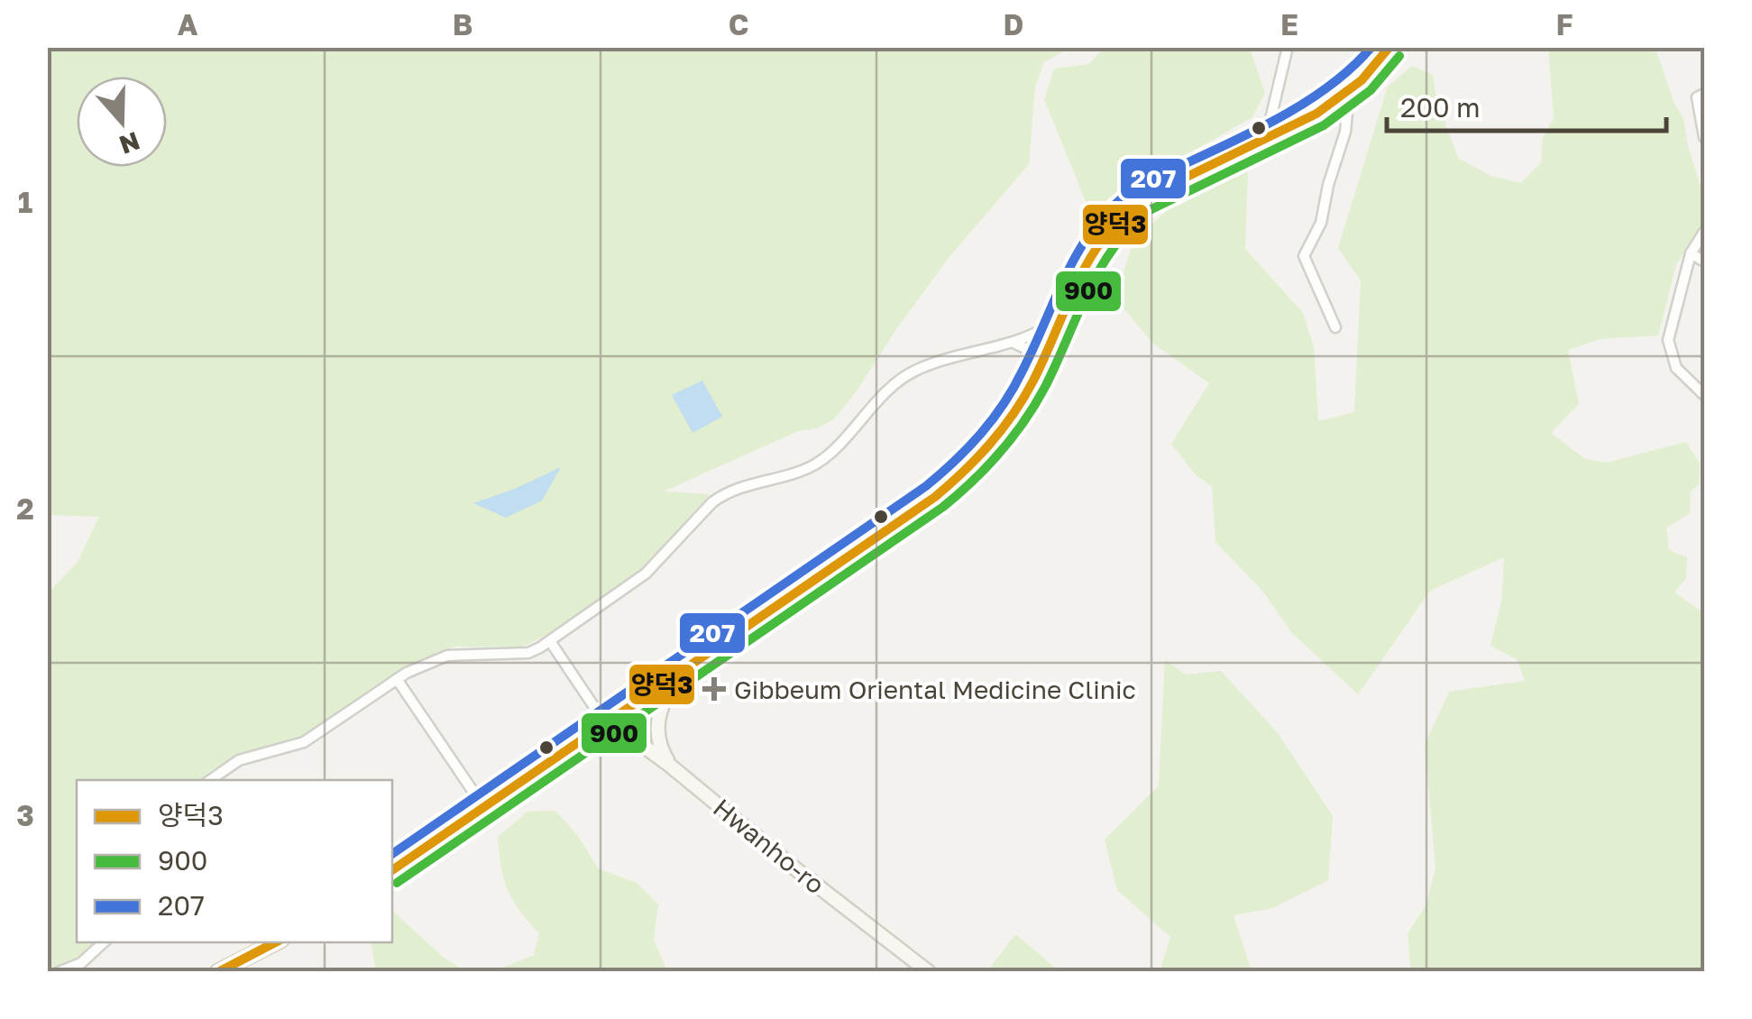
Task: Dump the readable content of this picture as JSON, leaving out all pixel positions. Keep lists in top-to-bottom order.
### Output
{
  "streets": {
    "street": ["Hwanho-ro"]
  },
  "places": {
    "health": ["Gibbeum Oriental Medicine Clinic"]
  },
  "lines": ["transit line 양덕3", "transit line 207", "transit line 900"],
  "legend": ["양덕3", "900", "207"],
  "scale_bar": "200 m",
  "north": "bottom",
  "grid": {
    "columns": [
      "A",
      "B",
      "C",
      "D",
      "E",
      "F"
    ],
    "rows": ["1", "2", "3"]
  }
}
